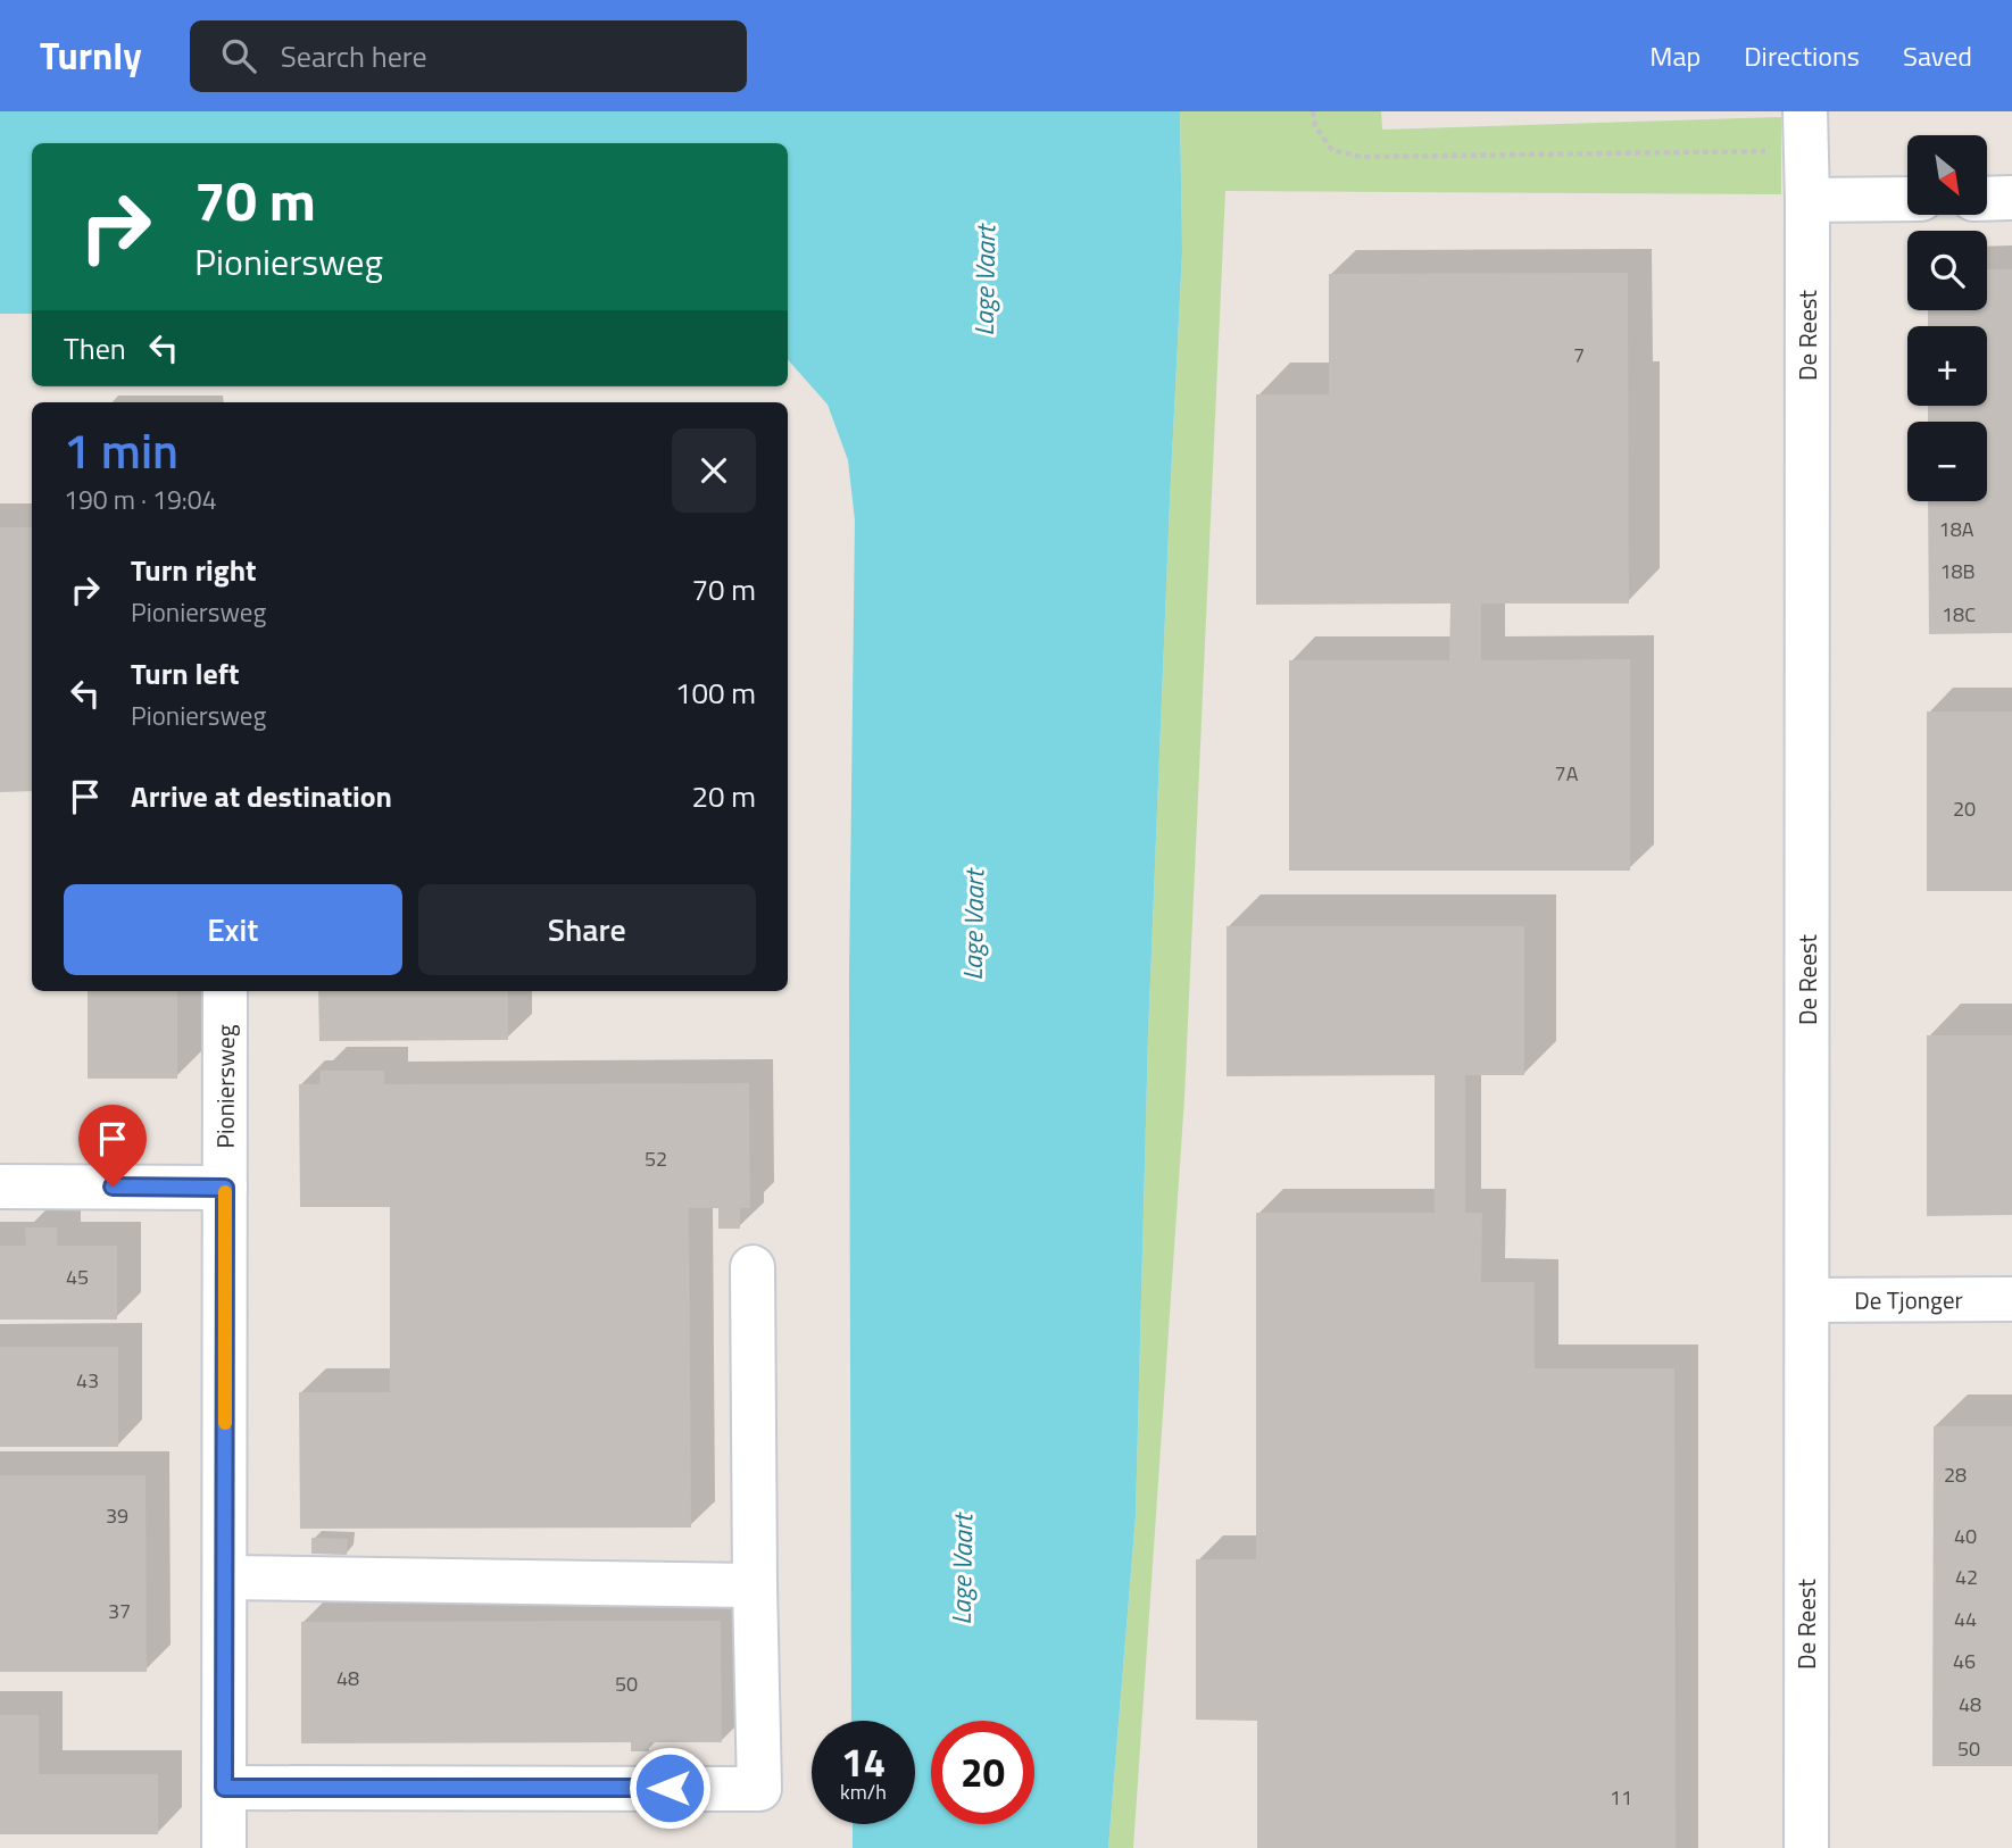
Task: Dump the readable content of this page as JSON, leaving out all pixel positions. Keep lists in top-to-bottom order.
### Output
{
  "streets": {
    "street": ["De Reest", "Pioniersweg", "De Tjonger"]
  },
  "crossings": [
    ["De Reest", "De Tjonger"]
  ],
  "water": ["Lage Vaart"],
  "house_numbers": [
    "7",
    "18A",
    "18B",
    "18C",
    "7A",
    "20",
    "52",
    "45",
    "43",
    "28",
    "39",
    "40",
    "42",
    "37",
    "44",
    "46",
    "48",
    "50",
    "48",
    "50",
    "11"
  ],
  "north": "bottom right",
  "page": {
    "header": "Turnly",
    "search": "Search here",
    "nav": ["Map", "Directions", "Saved"],
    "map_buttons": ["+", "−"],
    "turn": ["70 m", "Pioniersweg"],
    "then": "Then",
    "heading": ["1 min", "190 m · 19:04"],
    "list": [
      {
        "name": "Turn right",
        "note": "Pioniersweg",
        "value": "70 m"
      },
      {
        "name": "Turn left",
        "note": "Pioniersweg",
        "value": "100 m"
      },
      {
        "name": "Arrive at destination",
        "value": "20 m"
      }
    ],
    "buttons": ["Exit", "Share"],
    "speed": "14 km/h",
    "limit": "20"
  }
}
